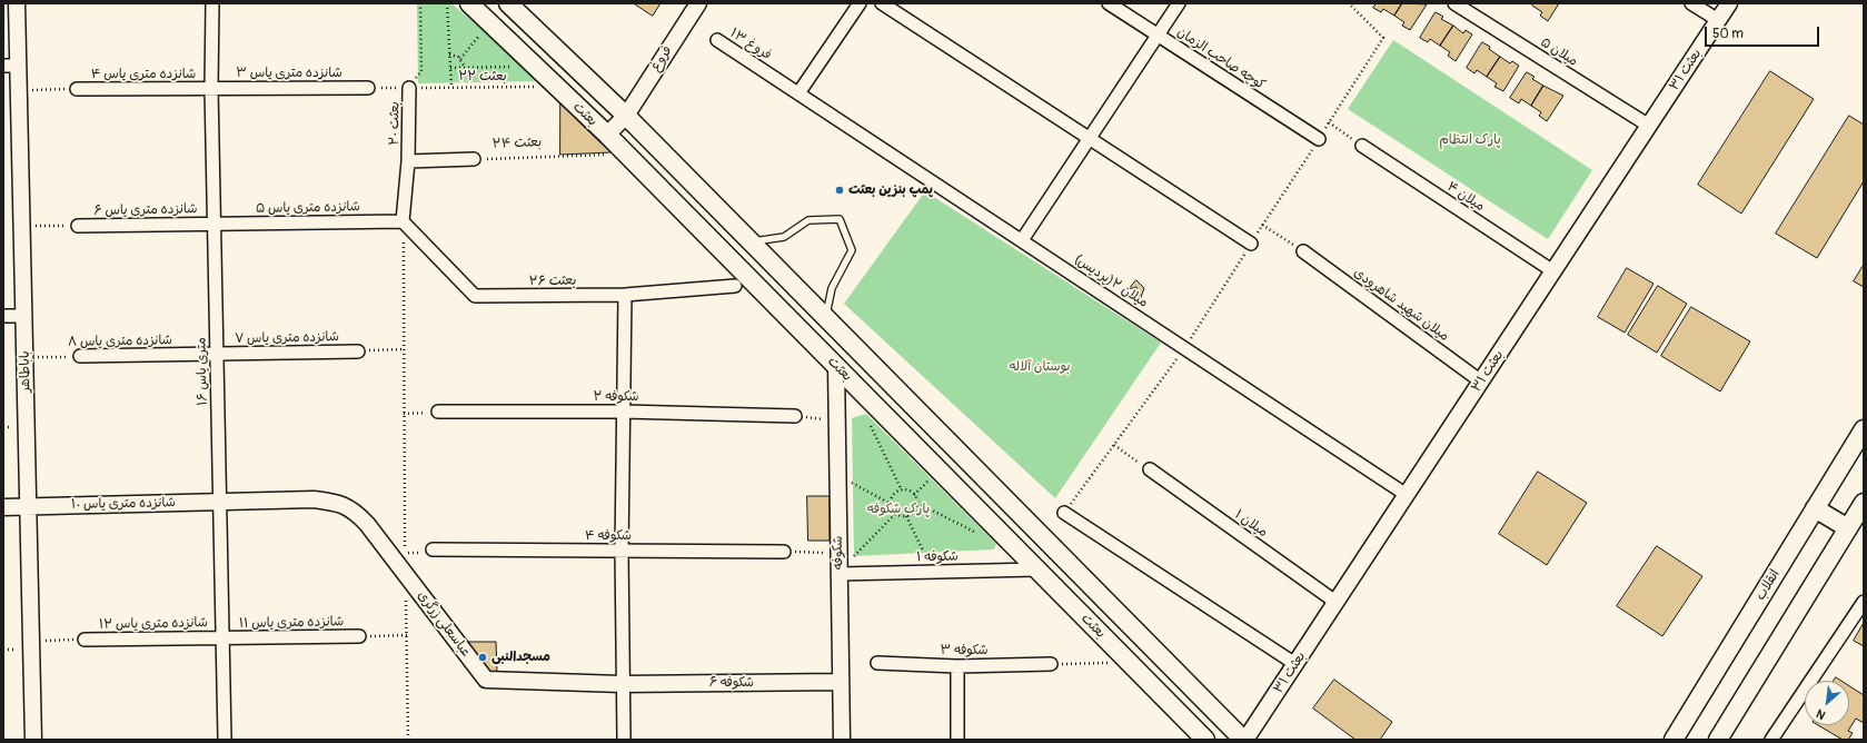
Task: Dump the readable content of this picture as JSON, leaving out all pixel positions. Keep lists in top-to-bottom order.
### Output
{
  "streets": {
    "main road": ["بعثت", "انقلاب"],
    "street": [
      "فروغ ۱۳",
      "میلان ۵",
      "فروغ",
      "کوچه صاحب الزمان",
      "بعثت ۳۱",
      "شانزده متری یاس ۳",
      "شانزده متری یاس ۴",
      "بعثت ۲۰",
      "بعثت ۲۴",
      "میلان ۴",
      "شانزده متری یاس ۵",
      "شانزده متری یاس ۶",
      "بعثت ۲۶",
      "میلان ۲(پردیس)",
      "میلان شهید شاهرودی",
      "شانزده متری یاس ۷",
      "شانزده متری یاس ۸",
      "باباطاهر",
      "۱۶ متری یاس",
      "شکوفه ۲",
      "شانزده متری یاس ۱۰",
      "میلان ۱",
      "شکوفه ۴",
      "شکوفه",
      "شکوفه ۱",
      "شانزده متری یاس ۱۱",
      "شانزده متری یاس ۱۲",
      "عباسعلی زرگری",
      "شکوفه ۳",
      "شکوفه ۶"
    ],
    "path": ["بعثت ۲۲"]
  },
  "crossings": [
    ["فروغ ۱۳", "میلان ۲(پردیس)"],
    ["میلان ۵", "بعثت ۳۱"],
    ["فروغ", "بعثت"],
    ["بعثت ۳۱", "بعثت"],
    ["بعثت ۳۱", "میلان ۴"],
    ["بعثت ۳۱", "میلان ۲(پردیس)"],
    ["بعثت ۳۱", "میلان شهید شاهرودی"],
    ["بعثت ۳۱", "میلان ۱"],
    ["شانزده متری یاس ۳", "شانزده متری یاس ۴"],
    ["شانزده متری یاس ۳", "بعثت ۲۲"],
    ["شانزده متری یاس ۳", "۱۶ متری یاس"],
    ["شانزده متری یاس ۴", "۱۶ متری یاس"],
    ["بعثت ۲۲", "بعثت"],
    ["بعثت ۲۲", "بعثت ۲۰"],
    ["بعثت", "بعثت ۲۴"],
    ["بعثت", "شکوفه"],
    ["بعثت", "شکوفه ۱"],
    ["بعثت ۲۰", "بعثت ۲۴"],
    ["بعثت ۲۰", "شانزده متری یاس ۵"],
    ["بعثت ۲۰", "بعثت ۲۶"],
    ["شانزده متری یاس ۵", "شانزده متری یاس ۶"],
    ["شانزده متری یاس ۵", "بعثت ۲۶"],
    ["شانزده متری یاس ۵", "۱۶ متری یاس"],
    ["شانزده متری یاس ۶", "۱۶ متری یاس"],
    ["شانزده متری یاس ۷", "شانزده متری یاس ۸"],
    ["شانزده متری یاس ۷", "۱۶ متری یاس"],
    ["شانزده متری یاس ۸", "باباطاهر"],
    ["شانزده متری یاس ۸", "۱۶ متری یاس"],
    ["باباطاهر", "شانزده متری یاس ۱۰"],
    ["۱۶ متری یاس", "شانزده متری یاس ۱۰"],
    ["۱۶ متری یاس", "شانزده متری یاس ۱۱"],
    ["۱۶ متری یاس", "شانزده متری یاس ۱۲"],
    ["شانزده متری یاس ۱۰", "عباسعلی زرگری"],
    ["شکوفه", "شکوفه ۱"],
    ["شکوفه", "شکوفه ۶"],
    ["شانزده متری یاس ۱۱", "شانزده متری یاس ۱۲"],
    ["عباسعلی زرگری", "شکوفه ۶"]
  ],
  "parks": ["پارک انتظام", "بوستان آلاله", "پارک شکوفه"],
  "places": ["پمپ بنزین بعثت", "مسجدالنبی"],
  "scale_bar": "50 m",
  "north": "bottom left"
}
